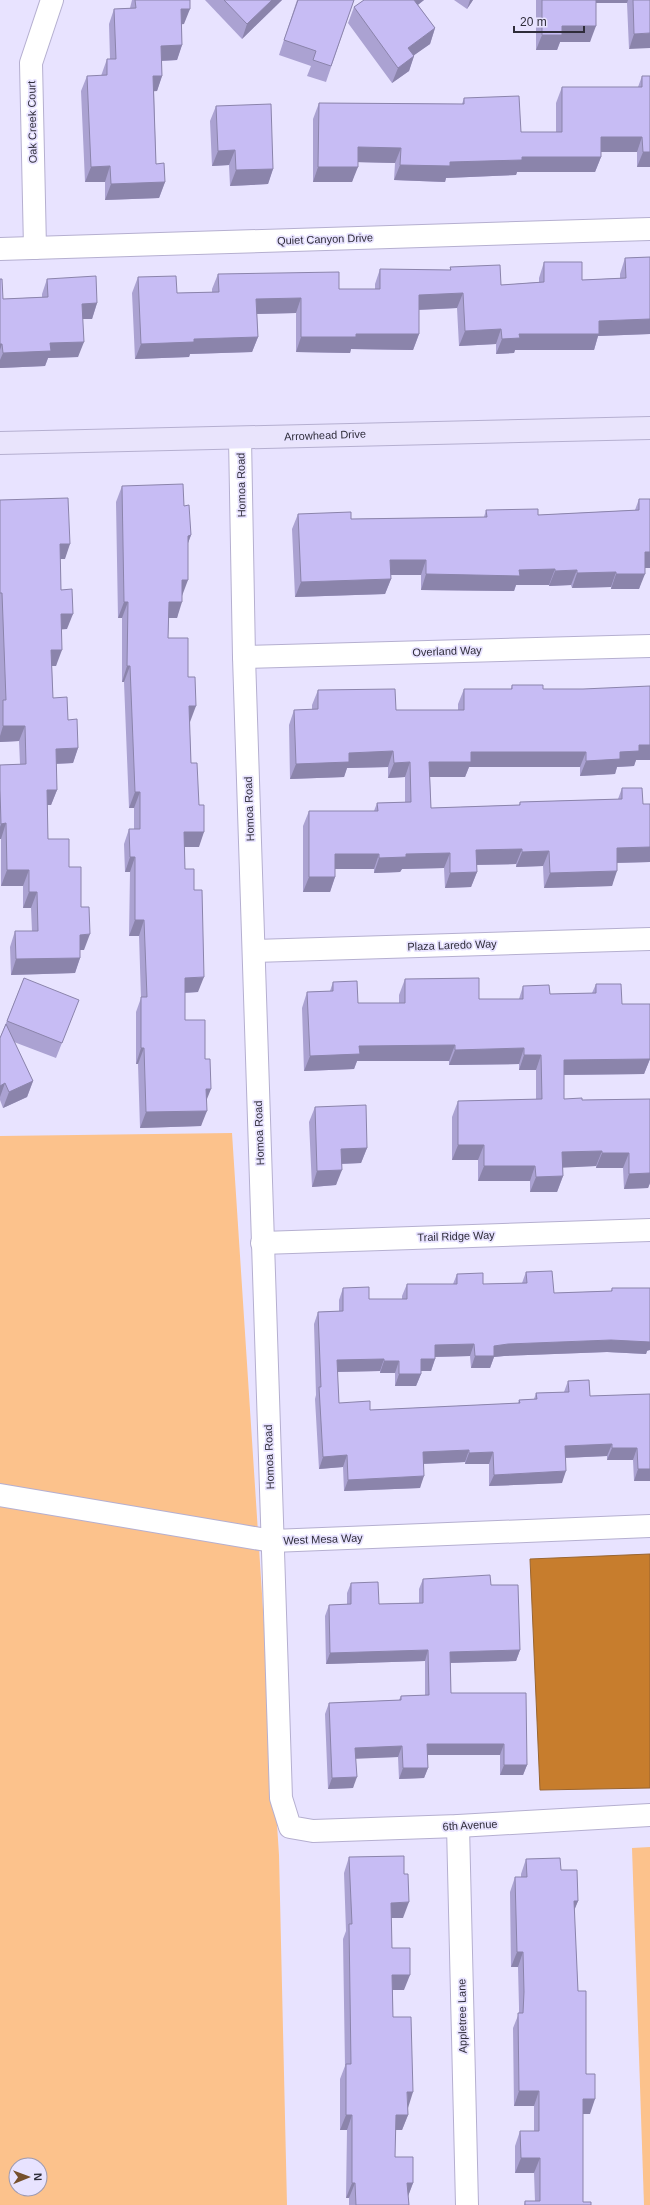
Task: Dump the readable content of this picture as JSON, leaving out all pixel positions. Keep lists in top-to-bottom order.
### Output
{
  "streets": {
    "main road": ["Arrowhead Drive"],
    "street": [
      "Oak Creek Court",
      "Quiet Canyon Drive",
      "Homoa Road",
      "Overland Way",
      "Plaza Laredo Way",
      "Trail Ridge Way",
      "West Mesa Way",
      "6th Avenue",
      "Appletree Lane"
    ]
  },
  "crossings": [
    ["Oak Creek Court", "Quiet Canyon Drive"],
    ["Arrowhead Drive", "Homoa Road"],
    ["Homoa Road", "Overland Way"],
    ["Homoa Road", "Plaza Laredo Way"],
    ["Homoa Road", "Trail Ridge Way"],
    ["Homoa Road", "West Mesa Way"],
    ["Homoa Road", "6th Avenue"],
    ["6th Avenue", "Appletree Lane"]
  ],
  "scale_bar": "20 m",
  "north": "right"
}
